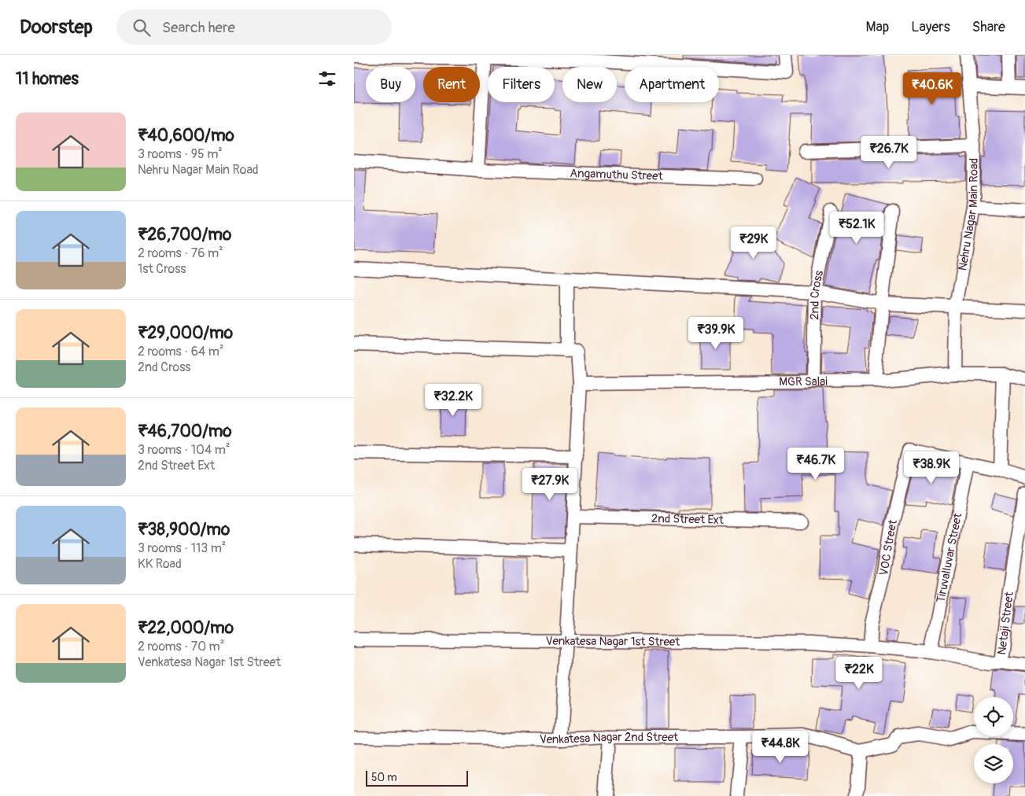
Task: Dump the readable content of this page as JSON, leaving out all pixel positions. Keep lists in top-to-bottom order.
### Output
{
  "streets": {
    "street": [
      "Angamuthu Street",
      "Nehru Nagar Main Road",
      "2nd Cross",
      "MGR Salai",
      "2nd Street Ext",
      "VOC Street",
      "Tiruvalluvar Street",
      "Netaji Street",
      "Venkatesa Nagar 1st Street",
      "Venkatesa Nagar 2nd Street"
    ]
  },
  "crossings": [
    ["Nehru Nagar Main Road", "MGR Salai"],
    ["2nd Cross", "MGR Salai"],
    ["VOC Street", "Tiruvalluvar Street"],
    ["VOC Street", "Venkatesa Nagar 1st Street"],
    ["Tiruvalluvar Street", "Venkatesa Nagar 1st Street"],
    ["Netaji Street", "Venkatesa Nagar 1st Street"]
  ],
  "scale_bar": "50 m",
  "page": {
    "header": "Doorstep",
    "search": "Search here",
    "nav": ["Map", "Layers", "Share"],
    "heading": "11 homes",
    "chip": [
      "Buy",
      "Rent",
      "Filters",
      "New",
      "Apartment"
    ],
    "price": [
      "₹40.6K",
      "₹26.7K",
      "₹52.1K",
      "₹29K",
      "₹39.9K",
      "₹32.2K",
      "₹46.7K",
      "₹38.9K",
      "₹27.9K",
      "₹22K",
      "₹44.8K"
    ],
    "list": [
      {
        "name": "₹40,600/mo",
        "note": "3 rooms · 95 m² · Nehru Nagar Main Road"
      },
      {
        "name": "₹26,700/mo",
        "note": "2 rooms · 76 m² · 1st Cross"
      },
      {
        "name": "₹29,000/mo",
        "note": "2 rooms · 64 m² · 2nd Cross"
      },
      {
        "name": "₹46,700/mo",
        "note": "3 rooms · 104 m² · 2nd Street Ext"
      },
      {
        "name": "₹38,900/mo",
        "note": "3 rooms · 113 m² · KK Road"
      },
      {
        "name": "₹22,000/mo",
        "note": "2 rooms · 70 m² · Venkatesa Nagar 1st Street"
      }
    ],
    "scale": "50 m"
  }
}
